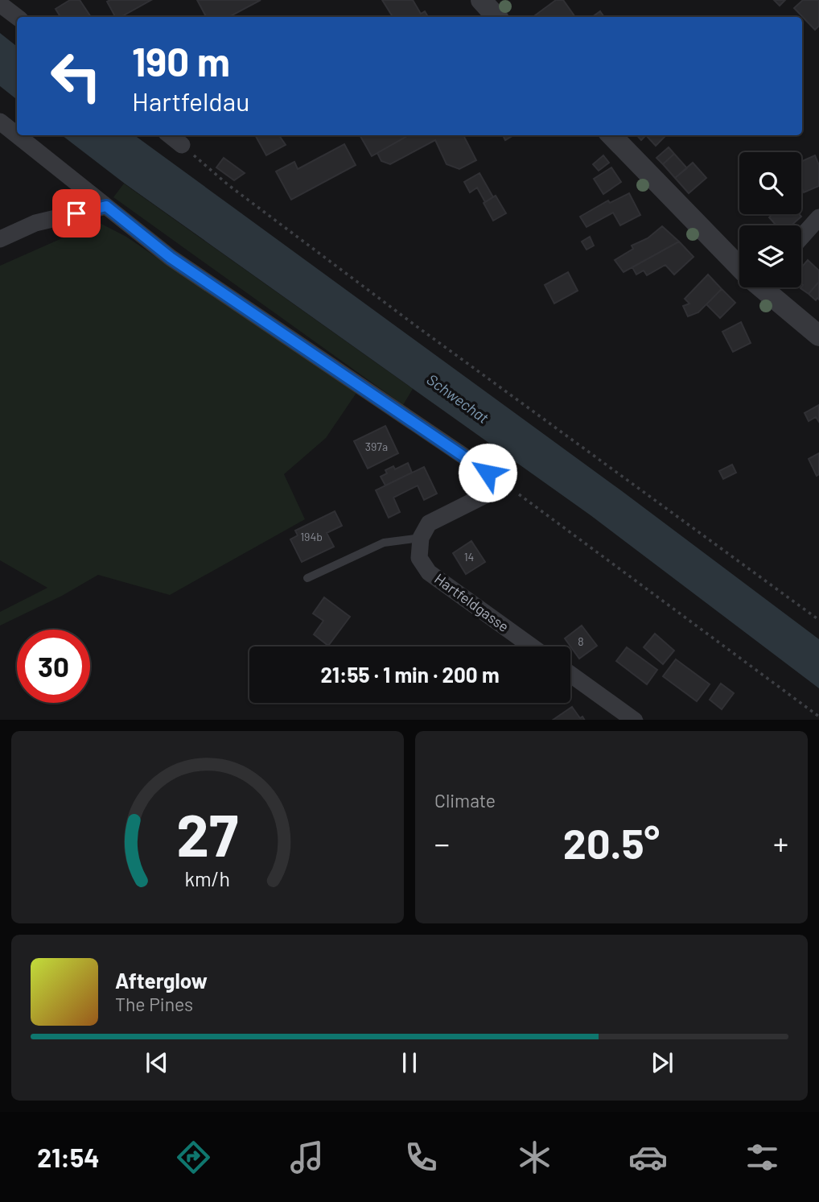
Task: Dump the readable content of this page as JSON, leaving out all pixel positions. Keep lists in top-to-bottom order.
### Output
{
  "streets": {
    "street": ["Hartfeldgasse"]
  },
  "water": ["Schwechat"],
  "house_numbers": [
    "397a",
    "194b",
    "14",
    "8"
  ],
  "page": {
    "turn": ["190 m", "Hartfeldau"],
    "limit": "30",
    "trip": "21:55 · 1 min · 200 m",
    "tile": "Climate",
    "heat": ["−", "20.5°", "+"],
    "song": ["Afterglow", "The Pines"],
    "tabs": "21:54",
    "gauge": ["27", "km/h"]
  }
}
